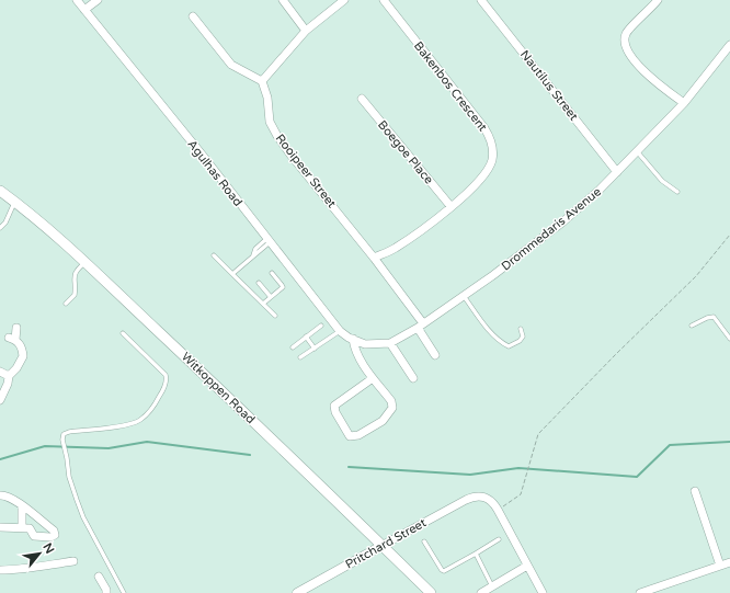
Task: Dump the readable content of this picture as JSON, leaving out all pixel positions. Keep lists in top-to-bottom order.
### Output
{
  "streets": {
    "main road": ["Witkoppen Road"],
    "street": [
      "Nautilus Street",
      "Bakenbos Crescent",
      "Boegoe Place",
      "Rooipeer Street",
      "Agulhas Road",
      "Drommedaris Avenue",
      "Pritchard Street"
    ]
  },
  "crossings": [
    ["Nautilus Street", "Drommedaris Avenue"],
    ["Bakenbos Crescent", "Boegoe Place"],
    ["Bakenbos Crescent", "Rooipeer Street"],
    ["Rooipeer Street", "Drommedaris Avenue"],
    ["Agulhas Road", "Drommedaris Avenue"],
    ["Witkoppen Road", "Pritchard Street"]
  ],
  "north": "top right"
}
